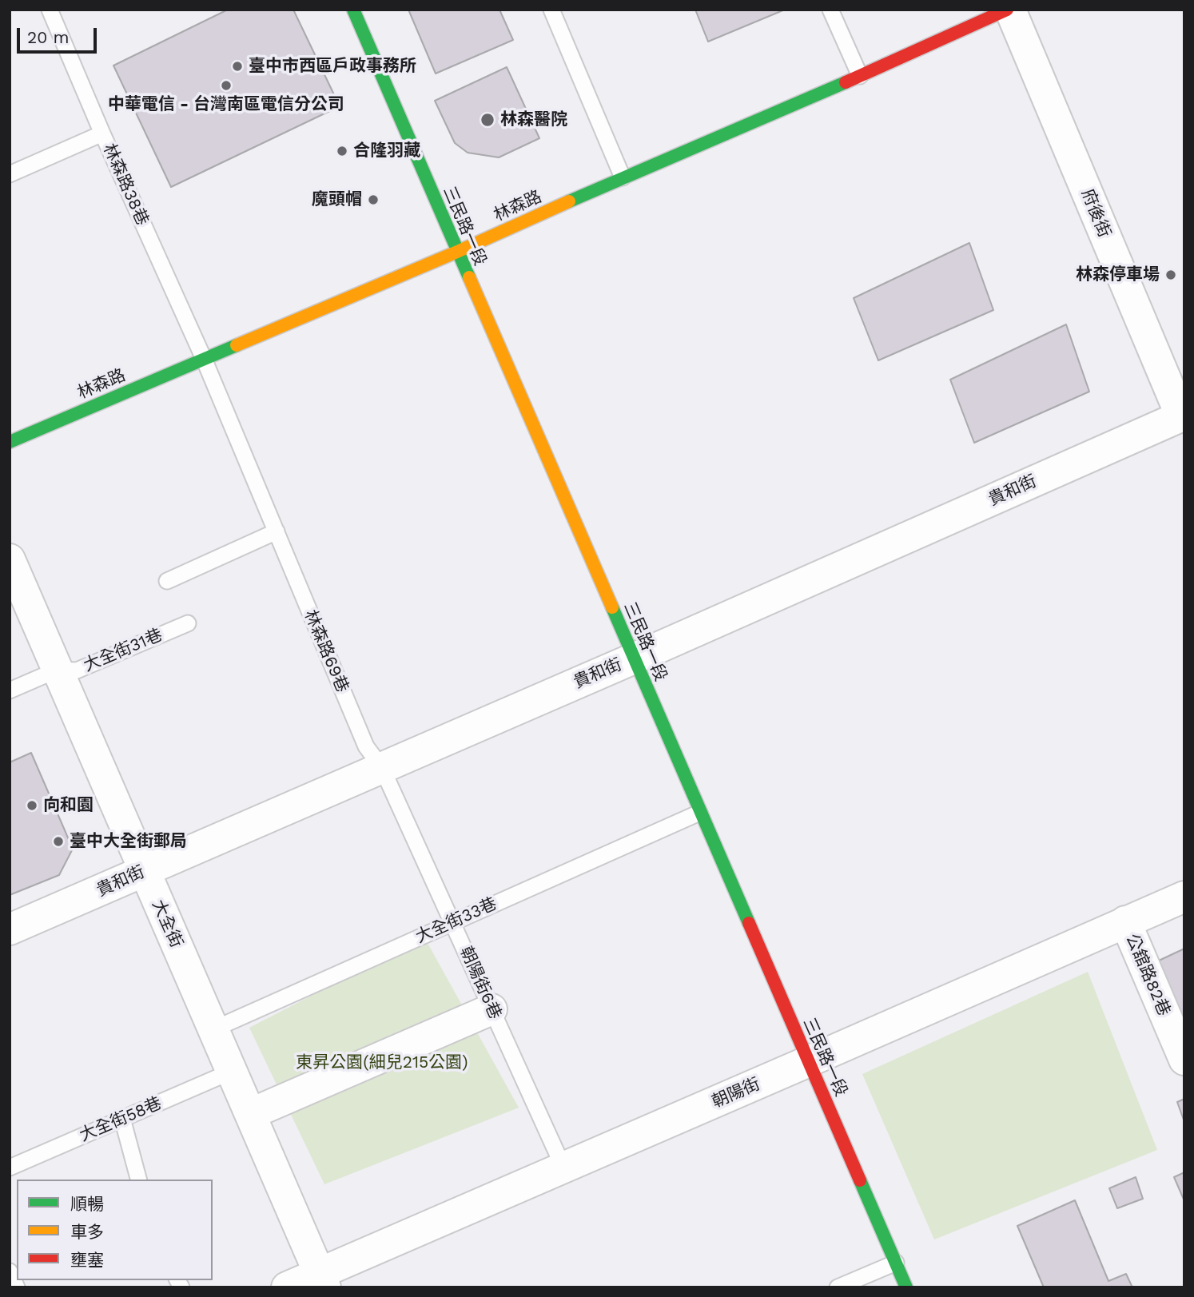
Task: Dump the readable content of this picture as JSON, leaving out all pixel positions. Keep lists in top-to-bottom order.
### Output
{
  "streets": {
    "main road": ["林森路", "三民路一段"],
    "street": [
      "府後街",
      "貴和街",
      "大全街",
      "公舘路82巷",
      "朝陽街"
    ],
    "lane": [
      "林森路38巷",
      "大全街31巷",
      "林森路69巷",
      "大全街33巷",
      "朝陽街6巷",
      "大全街58巷"
    ]
  },
  "crossings": [
    ["林森路38巷", "林森路"],
    ["林森路38巷", "林森路69巷"],
    ["林森路", "府後街"],
    ["林森路", "三民路一段"],
    ["林森路", "林森路69巷"],
    ["府後街", "貴和街"],
    ["三民路一段", "貴和街"],
    ["三民路一段", "大全街33巷"],
    ["三民路一段", "朝陽街"],
    ["貴和街", "林森路69巷"],
    ["貴和街", "大全街"],
    ["貴和街", "朝陽街6巷"],
    ["大全街31巷", "大全街"],
    ["林森路69巷", "朝陽街6巷"],
    ["大全街33巷", "大全街"],
    ["大全街33巷", "朝陽街6巷"],
    ["大全街", "朝陽街"],
    ["大全街", "大全街58巷"],
    ["公舘路82巷", "朝陽街"],
    ["朝陽街6巷", "朝陽街"]
  ],
  "parks": ["東昇公園(細兒215公園)"],
  "places": [
    "臺中市西區戶政事務所",
    "中華電信 - 台灣南區電信分公司",
    "林森醫院",
    "合隆羽藏",
    "魔頭帽",
    "林森停車場",
    "向和園",
    "臺中大全街郵局"
  ],
  "legend": ["順暢", "車多", "壅塞"],
  "scale_bar": "20 m"
}
